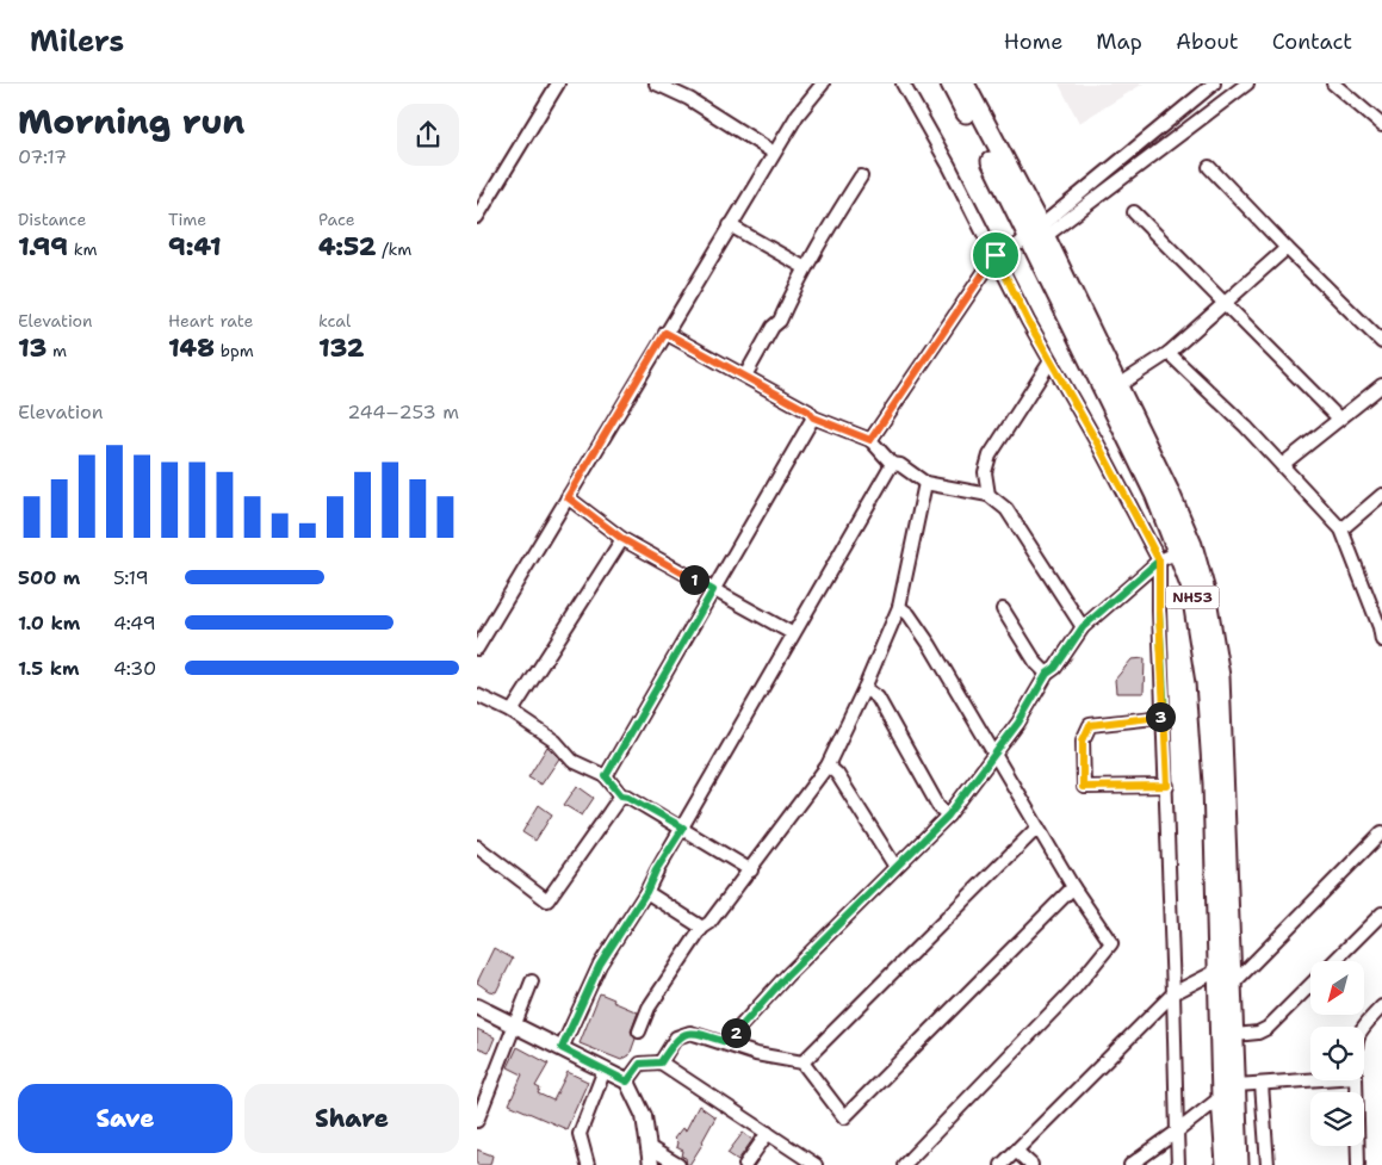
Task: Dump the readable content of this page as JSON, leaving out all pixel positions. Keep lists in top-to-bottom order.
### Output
{
  "streets": {
    "highway": ["NH53"]
  },
  "north": "bottom left",
  "page": {
    "header": "Milers",
    "nav": [
      "Home",
      "Map",
      "About",
      "Contact"
    ],
    "heading": ["Morning run", "07:17"],
    "stats": [
      ["Distance", "1.99 km"],
      ["Time", "9:41"],
      ["Pace", "4:52 /km"],
      ["Elevation", "13 m"],
      ["Heart rate", "148 bpm"],
      ["kcal", "132"]
    ],
    "chart": ["Elevation", "244–253 m"],
    "list": [
      {
        "name": "500 m",
        "note": "5:19"
      },
      {
        "name": "1.0 km",
        "note": "4:49"
      },
      {
        "name": "1.5 km",
        "note": "4:30"
      }
    ],
    "pins": ["1", "3", "2"],
    "buttons": ["Save", "Share"]
  }
}
